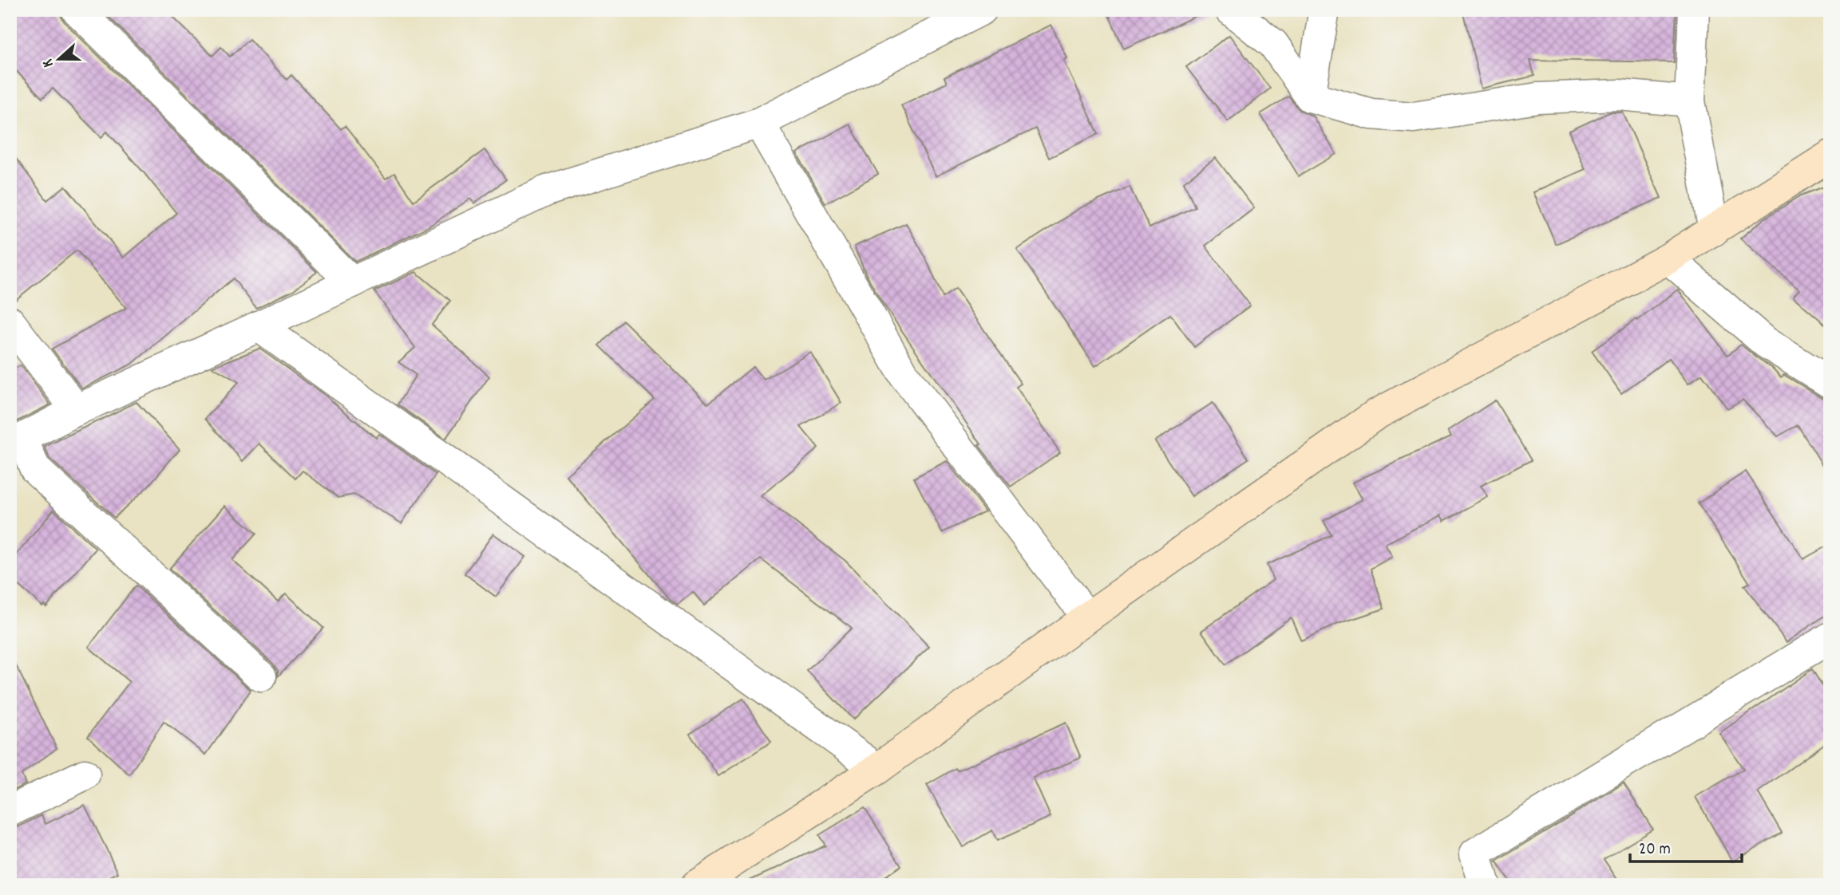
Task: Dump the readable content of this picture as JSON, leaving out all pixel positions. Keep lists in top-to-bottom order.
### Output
{
  "scale_bar": "20 m",
  "north": "left"
}
